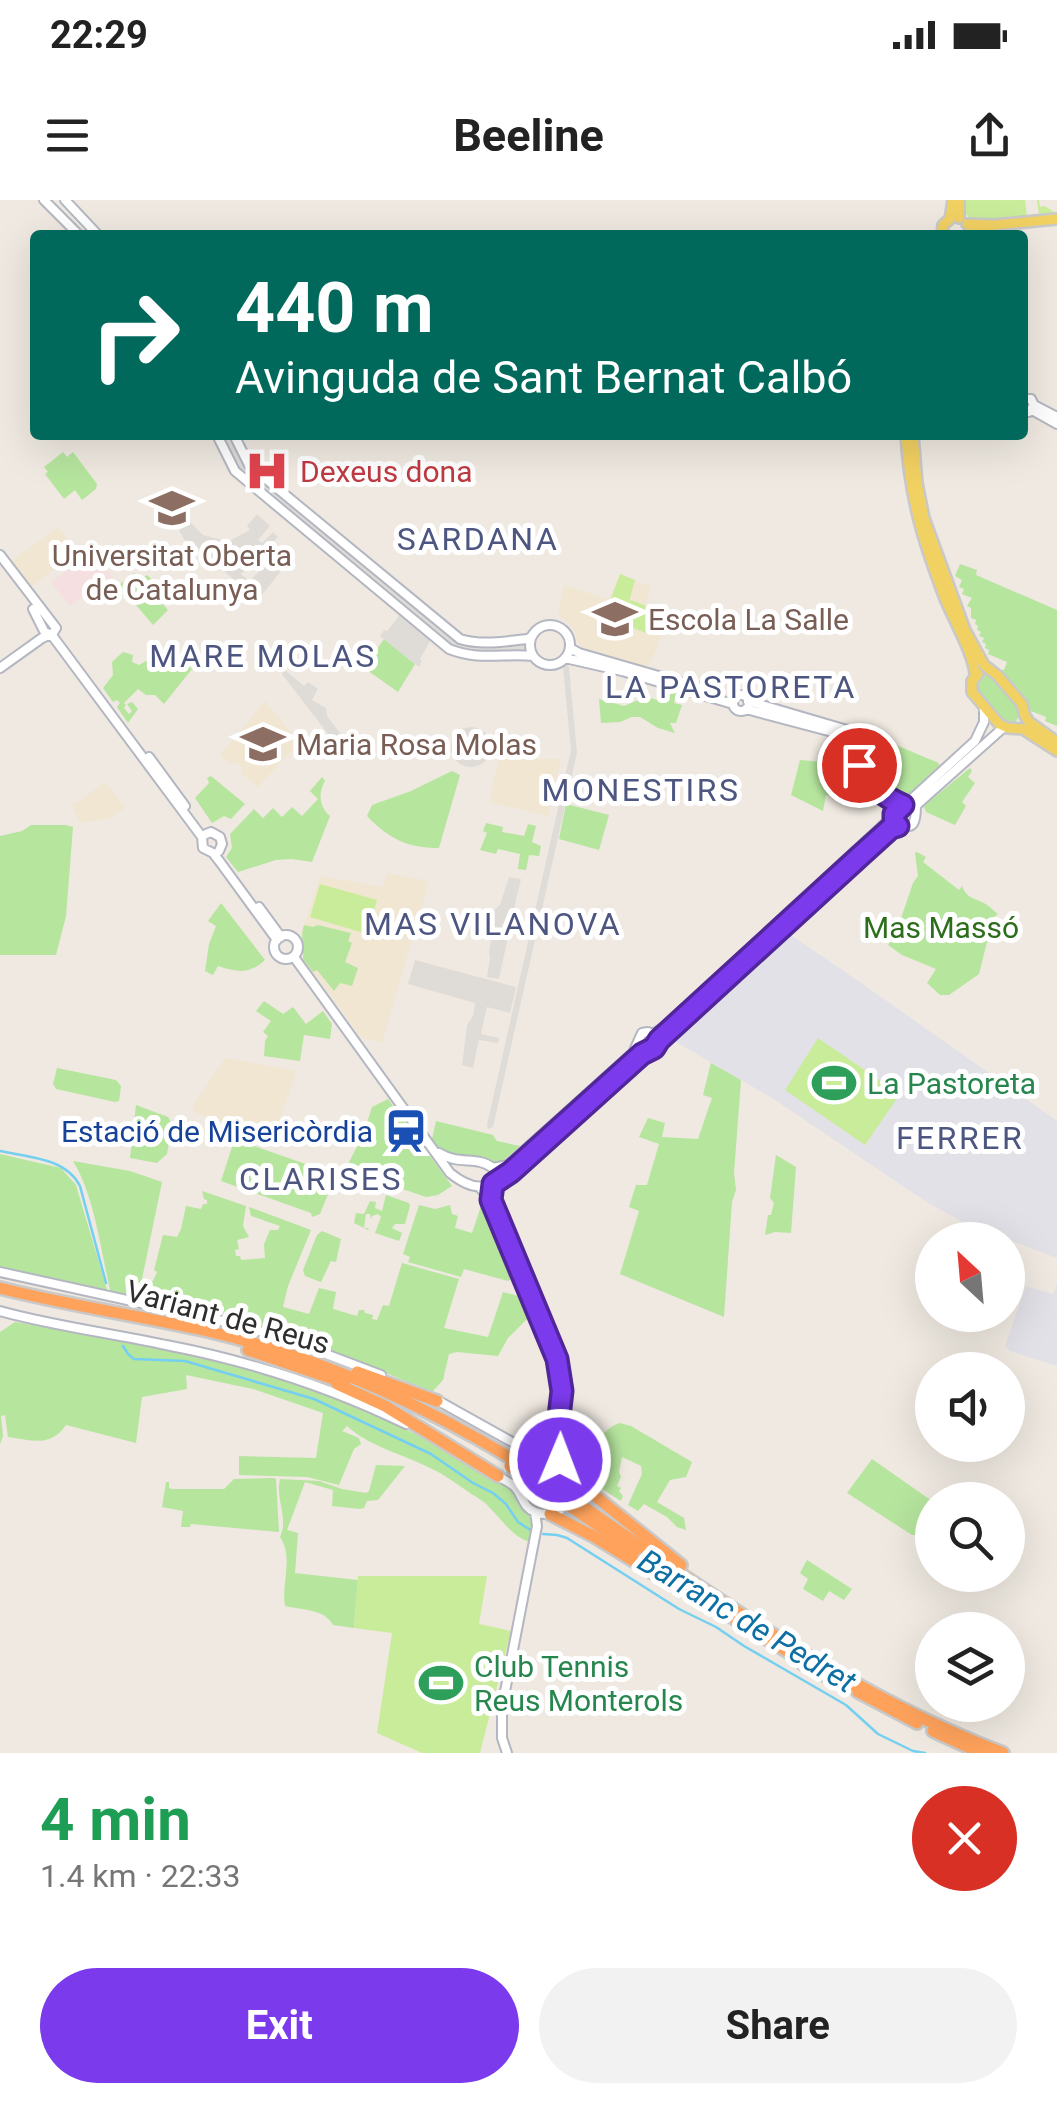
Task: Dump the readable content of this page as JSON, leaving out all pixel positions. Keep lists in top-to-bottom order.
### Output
{
  "streets": {
    "highway": ["Variant de Reus"]
  },
  "districts": [
    "SARDANA",
    "MARE MOLAS",
    "LA PASTORETA",
    "MONESTIRS",
    "MAS VILANOVA",
    "FERRER",
    "CLARISES"
  ],
  "water": ["Barranc de Pedret"],
  "parks": ["Mas Massó"],
  "places": {
    "hospital": ["Dexeus dona"],
    "school or university": ["Universitat Oberta de Catalunya", "Escola La Salle", "Maria Rosa Molas"],
    "sports": ["La Pastoreta", "Club Tennis Reus Monterols"],
    "station": ["Estació de Misericòrdia"]
  },
  "north": "top left",
  "page": {
    "status": "22:29",
    "header": "Beeline",
    "turn": ["440 m", "Avinguda de Sant Bernat Calbó"],
    "heading": ["4 min", "1.4 km · 22:33"],
    "buttons": ["Exit", "Share"]
  }
}
